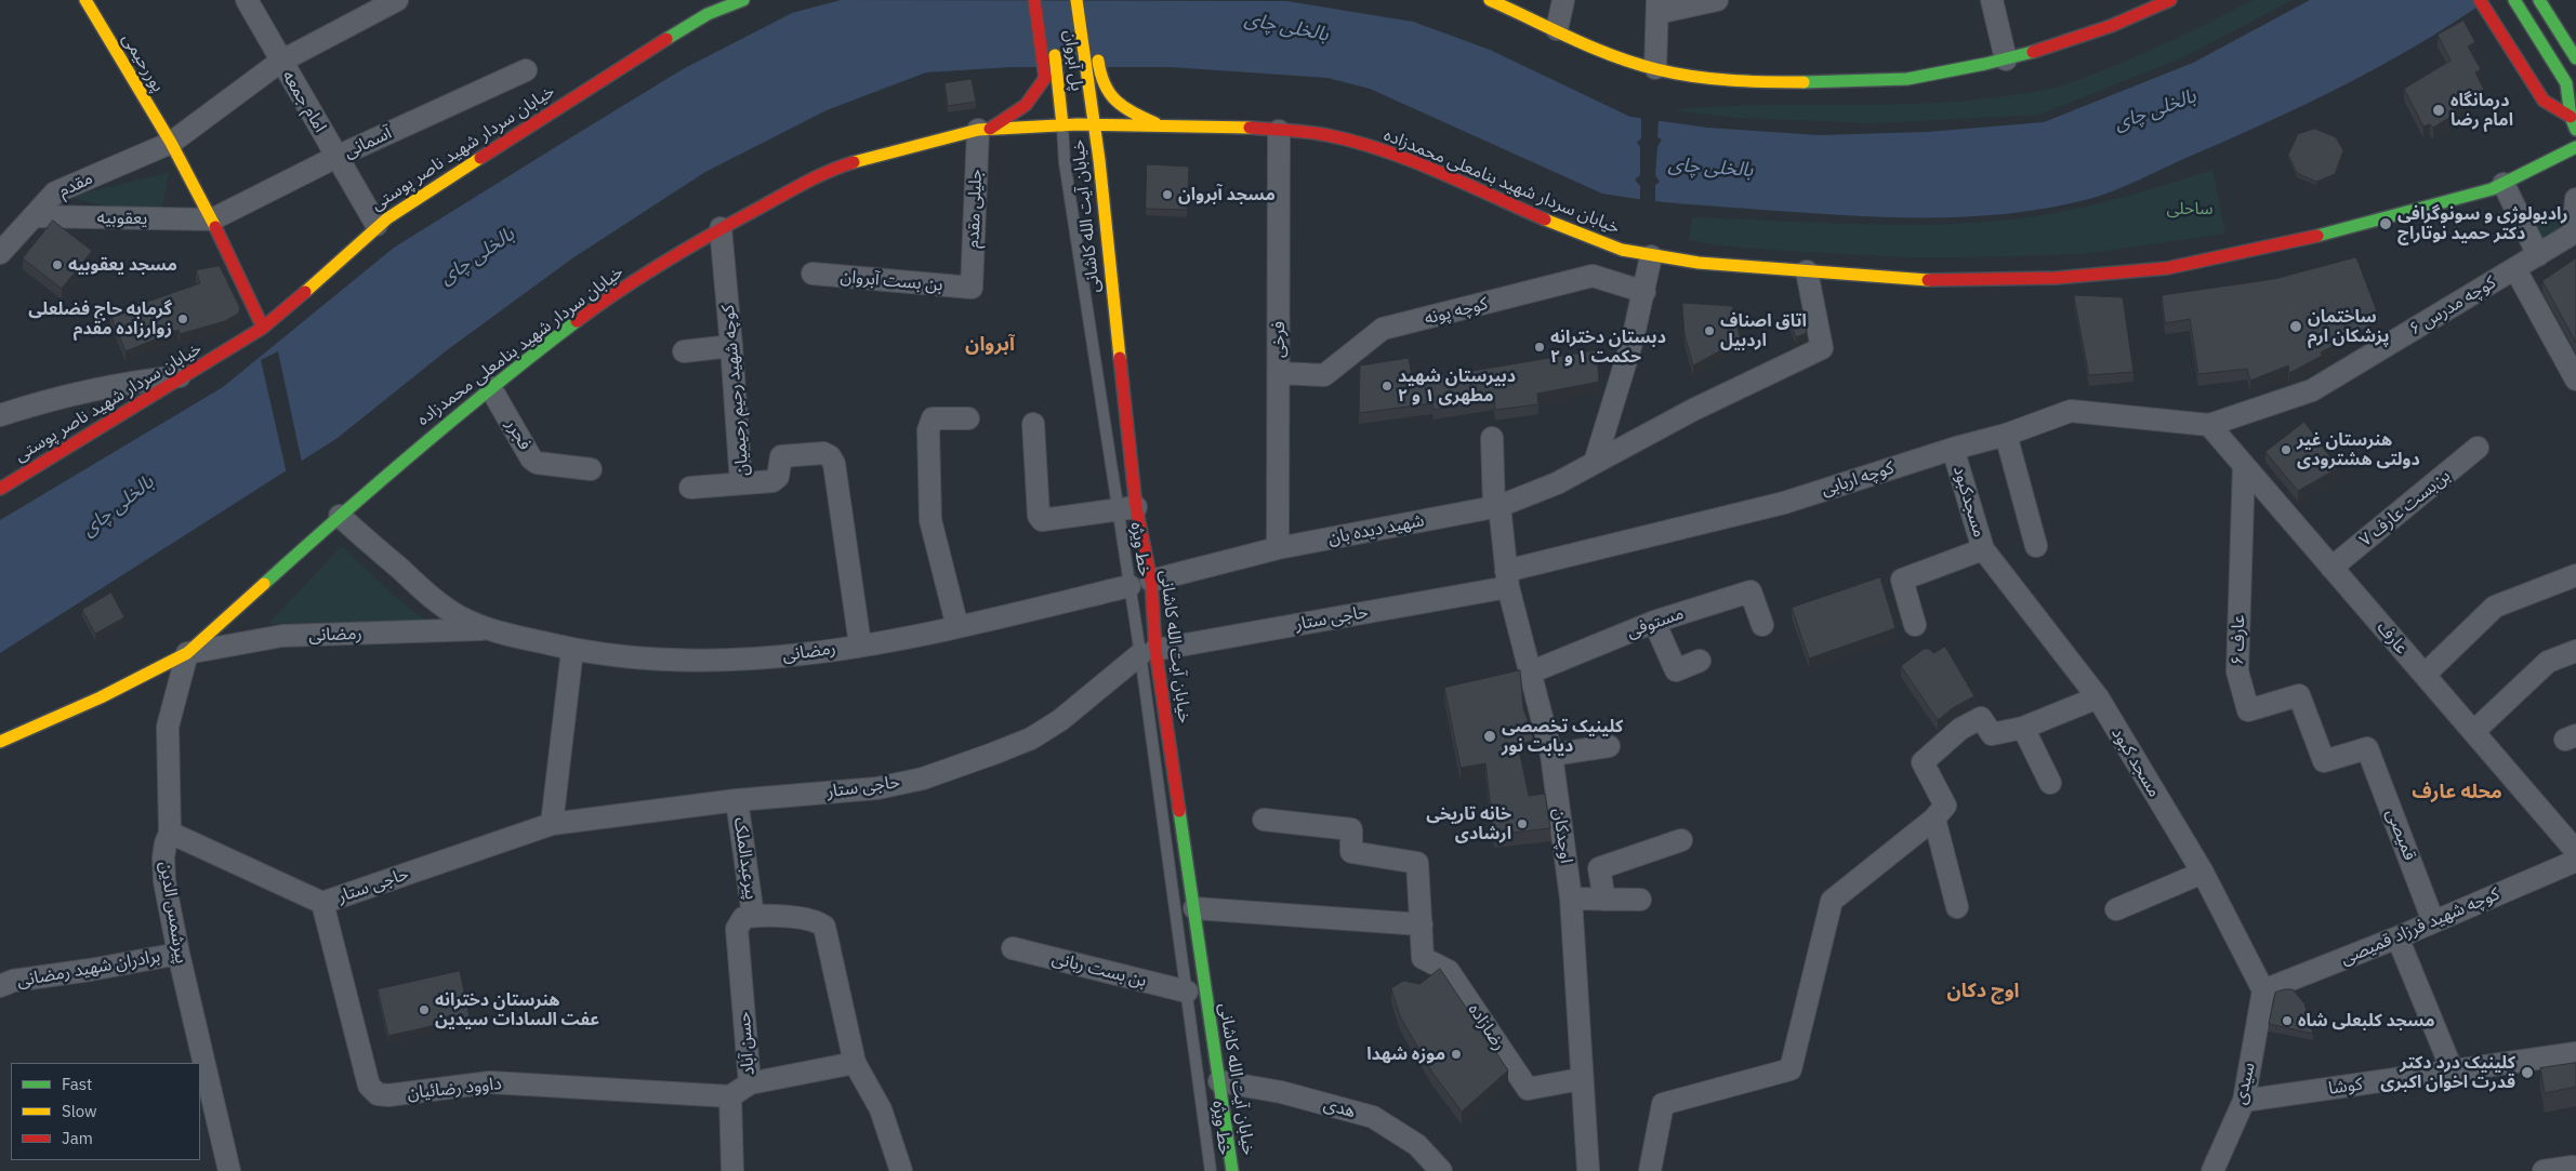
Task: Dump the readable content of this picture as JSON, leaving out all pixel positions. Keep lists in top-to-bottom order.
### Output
{
  "streets": {
    "main road": [
      "پل آبروان",
      "پوررحیمی",
      "خیابان سردار شهید ناصر پوستی",
      "خیابان سردار شهید بنامعلی محمدزاده",
      "خیابان آیت الله کاشانی"
    ],
    "street": [
      "امام جمعه",
      "آسمانی",
      "مقدم",
      "جلیلی مقدم",
      "یعقوبیه",
      "بن بست آبروان",
      "کوچه مدرس ۶",
      "کوچه پونه",
      "فرخی",
      "کوچه شهید رحیم رحیمیان",
      "فجرر",
      "کوچه اربابی",
      "مسجدکبود",
      "بن‌بست عارف ۷",
      "شهید دیده بان",
      "حاجی ستار",
      "مستوفی",
      "رمضانی",
      "عارف",
      "عارف ۶",
      "مسجد کبود",
      "قمیصی",
      "اوچدکان",
      "پیرعبدالملک",
      "پیرشمس الدین",
      "کوچه شهید فرزاد قمیصی",
      "برادران شهید رمضانی",
      "بن بست ربانی",
      "رضازاده",
      "حسن آباد",
      "سیدی",
      "کوشا",
      "داوود رضائیان",
      "هدی"
    ],
    "lane": ["خط ویژه"]
  },
  "crossings": [
    ["پل آبروان", "خیابان سردار شهید بنامعلی محمدزاده"],
    ["پل آبروان", "خیابان آیت الله کاشانی"],
    ["پل آبروان", "خط ویژه"],
    ["پوررحیمی", "مقدم"],
    ["امام جمعه", "آسمانی"],
    ["امام جمعه", "خیابان سردار شهید ناصر پوستی"],
    ["امام جمعه", "مقدم"],
    ["آسمانی", "یعقوبیه"],
    ["خیابان سردار شهید بنامعلی محمدزاده", "جلیلی مقدم"],
    ["خیابان سردار شهید بنامعلی محمدزاده", "خیابان آیت الله کاشانی"],
    ["خیابان سردار شهید بنامعلی محمدزاده", "فرخی"],
    ["خیابان سردار شهید بنامعلی محمدزاده", "کوچه شهید رحیم رحیمیان"],
    ["خیابان سردار شهید بنامعلی محمدزاده", "فجرر"],
    ["خیابان سردار شهید بنامعلی محمدزاده", "شهید دیده بان"],
    ["خیابان سردار شهید بنامعلی محمدزاده", "خط ویژه"],
    ["خیابان سردار شهید بنامعلی محمدزاده", "رمضانی"],
    ["خیابان سردار شهید بنامعلی محمدزاده", "پیرشمس الدین"],
    ["مقدم", "یعقوبیه"],
    ["جلیلی مقدم", "بن بست آبروان"],
    ["خیابان آیت الله کاشانی", "شهید دیده بان"],
    ["خیابان آیت الله کاشانی", "خط ویژه"],
    ["خیابان آیت الله کاشانی", "حاجی ستار"],
    ["خیابان آیت الله کاشانی", "هدی"],
    ["کوچه مدرس ۶", "کوچه اربابی"],
    ["کوچه مدرس ۶", "عارف"],
    ["کوچه پونه", "فرخی"],
    ["فرخی", "شهید دیده بان"],
    ["کوچه شهید رحیم رحیمیان", "رمضانی"],
    ["کوچه اربابی", "مسجدکبود"],
    ["کوچه اربابی", "حاجی ستار"],
    ["کوچه اربابی", "عارف"],
    ["کوچه اربابی", "اوچدکان"],
    ["مسجدکبود", "مسجد کبود"],
    ["بن‌بست عارف ۷", "عارف"],
    ["شهید دیده بان", "اوچدکان"],
    ["خط ویژه", "حاجی ستار"],
    ["خط ویژه", "رمضانی"],
    ["خط ویژه", "بن بست ربانی"],
    ["حاجی ستار", "اوچدکان"],
    ["حاجی ستار", "پیرعبدالملک"],
    ["حاجی ستار", "پیرشمس الدین"],
    ["حاجی ستار", "داوود رضائیان"],
    ["مستوفی", "اوچدکان"],
    ["رمضانی", "پیرشمس الدین"],
    ["عارف", "عارف ۶"],
    ["عارف ۶", "قمیصی"],
    ["مسجد کبود", "کوچه شهید فرزاد قمیصی"],
    ["مسجد کبود", "سیدی"],
    ["قمیصی", "کوچه شهید فرزاد قمیصی"],
    ["اوچدکان", "رضازاده"],
    ["پیرعبدالملک", "حسن آباد"],
    ["پیرشمس الدین", "برادران شهید رمضانی"],
    ["کوچه شهید فرزاد قمیصی", "سیدی"],
    ["حسن آباد", "داوود رضائیان"],
    ["سیدی", "کوشا"]
  ],
  "districts": ["آبروان", "محله عارف", "اوچ دکان"],
  "water": ["بالخلی چای"],
  "parks": ["ساحلی"],
  "places": [
    "درمانگاه امام رضا",
    "مسجد آبروان",
    "رادیولوژی و سونوگرافی دکتر حمید نوتاراج",
    "مسجد یعقوبیه",
    "گرمابه حاج فضلعلی زوارزاده مقدم",
    "ساختمان پزشکان ارم",
    "اتاق اصناف اردبیل",
    "دبستان دخترانه حکمت ۱ و ۲",
    "دبیرستان شهید مطهری ۱ و ۲",
    "هنرستان غیر دولتی هشترودی",
    "کلینیک تخصصی دیابت نور",
    "خانه تاریخی ارشادی",
    "هنرستان دخترانه عفت السادات سیدین",
    "مسجد کلبعلی شاه",
    "موزه شهدا",
    "کلینیک درد دکتر قدرت اخوان اکبری"
  ],
  "legend": ["Fast", "Slow", "Jam"]
}
